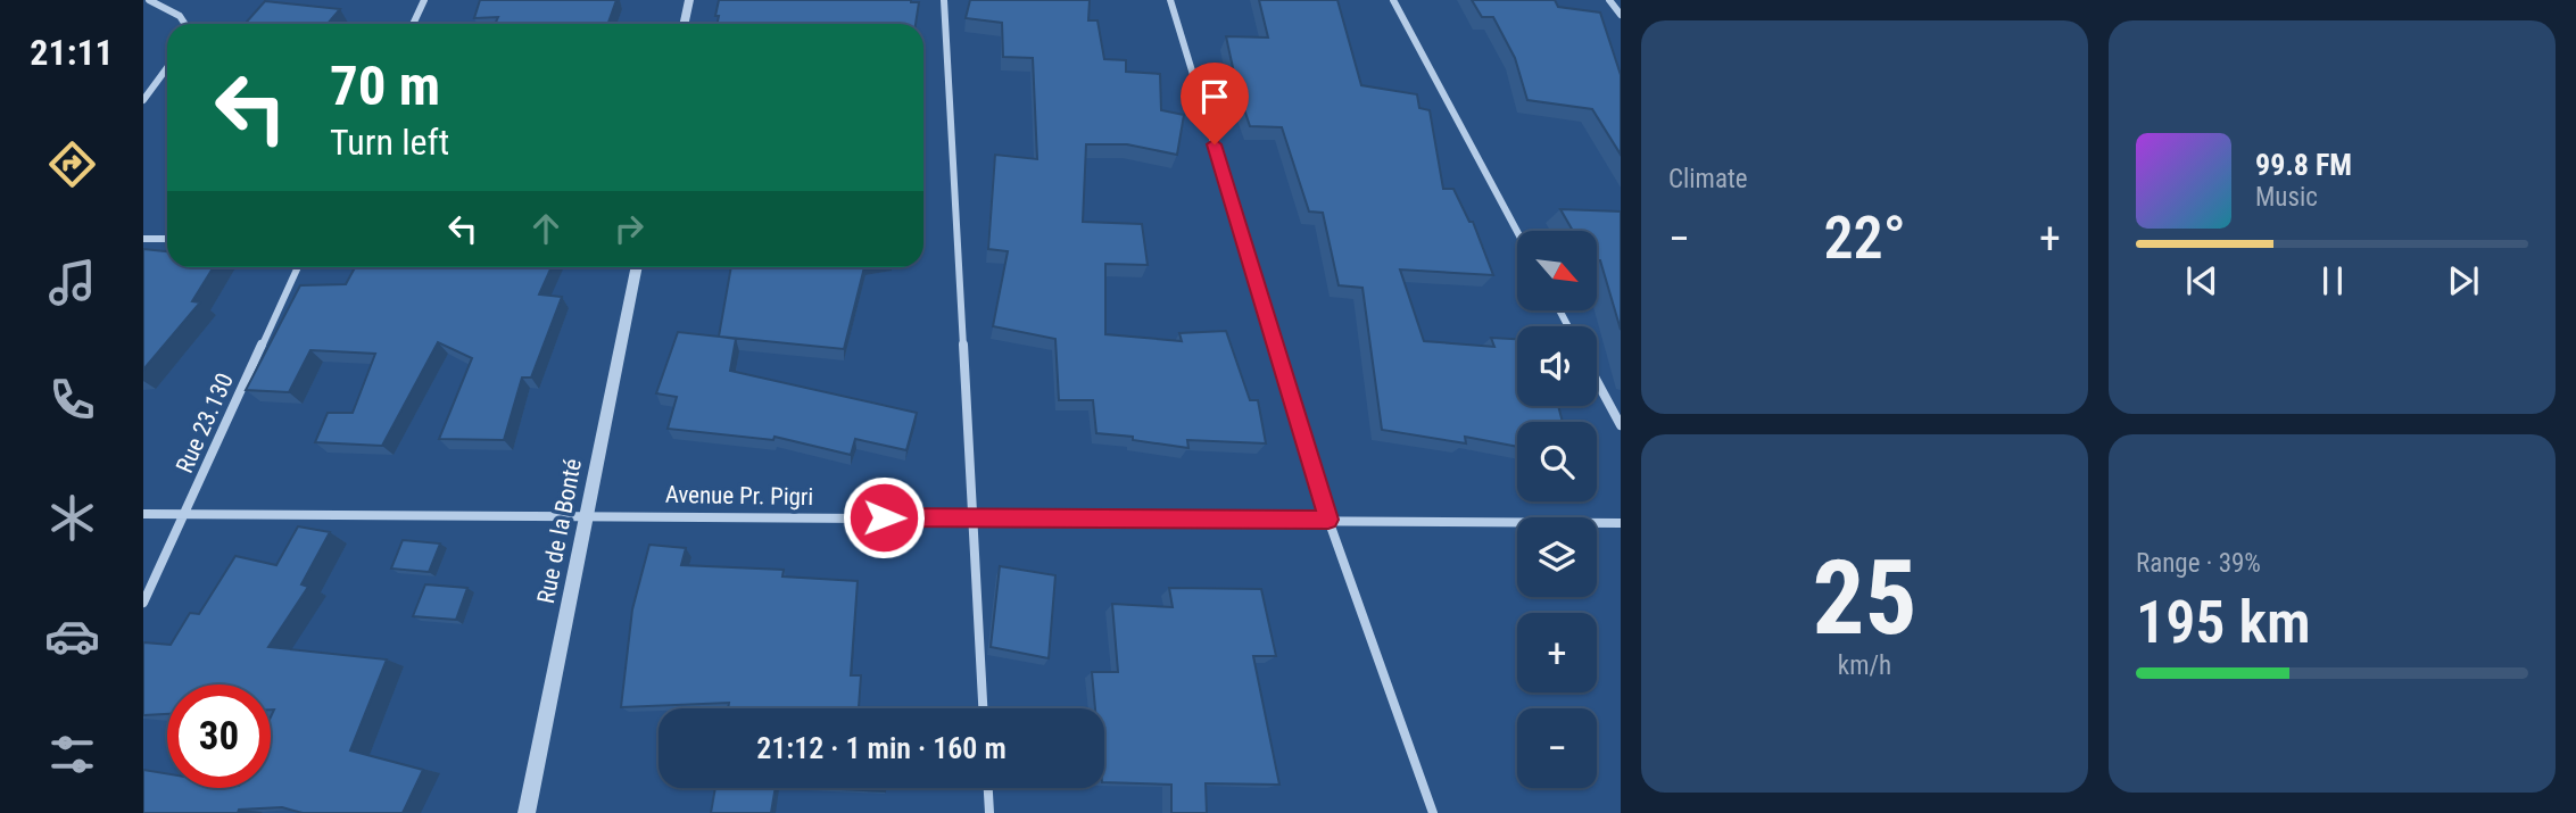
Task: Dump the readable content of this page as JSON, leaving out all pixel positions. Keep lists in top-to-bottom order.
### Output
{
  "streets": {
    "street": ["Rue 23.130", "Avenue Pr. Pigri", "Rue de la Bonté"]
  },
  "crossings": [
    ["Rue 23.130", "Avenue Pr. Pigri"],
    ["Avenue Pr. Pigri", "Rue de la Bonté"]
  ],
  "north": "bottom right",
  "page": {
    "tabs": "21:11",
    "tile": [
      "Climate",
      ["25", "km/h"],
      ["Range · 39%", "195 km"]
    ],
    "turn": ["70 m", "Turn left"],
    "song": ["99.8 FM", "Music"],
    "heat": ["−", "22°", "+"],
    "map_buttons": ["+", "−"],
    "limit": "30",
    "trip": "21:12 · 1 min · 160 m"
  }
}
